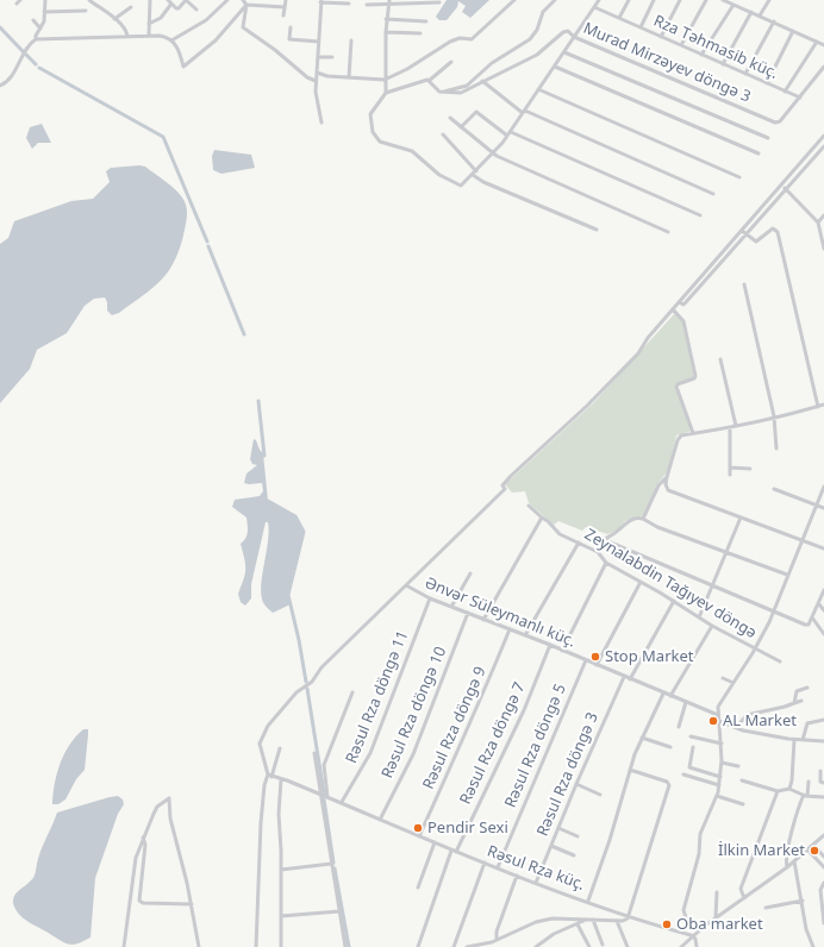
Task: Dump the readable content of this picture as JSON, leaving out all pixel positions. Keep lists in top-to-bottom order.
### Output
{
  "streets": {
    "street": [
      "Rza Təhmasib küç.",
      "Murad Mirzəyev döngə 3",
      "Zeynalabdin Tağıyev döngə",
      "Ənvər Süleymanlı küç.",
      "Rəsul Rza döngə 11",
      "Rəsul Rza döngə 10",
      "Rəsul Rza döngə 9",
      "Rəsul Rza döngə 7",
      "Rəsul Rza döngə 5",
      "Rəsul Rza döngə 3",
      "Rəsul Rza küç."
    ]
  },
  "crossings": [
    ["Rza Təhmasib küç.", "Murad Mirzəyev döngə 3"],
    ["Ənvər Süleymanlı küç.", "Rəsul Rza döngə 11"],
    ["Ənvər Süleymanlı küç.", "Rəsul Rza döngə 10"],
    ["Ənvər Süleymanlı küç.", "Rəsul Rza döngə 9"],
    ["Ənvər Süleymanlı küç.", "Rəsul Rza döngə 7"],
    ["Ənvər Süleymanlı küç.", "Rəsul Rza döngə 5"],
    ["Ənvər Süleymanlı küç.", "Rəsul Rza döngə 3"],
    ["Rəsul Rza döngə 11", "Rəsul Rza küç."],
    ["Rəsul Rza döngə 10", "Rəsul Rza küç."],
    ["Rəsul Rza döngə 9", "Rəsul Rza küç."],
    ["Rəsul Rza döngə 7", "Rəsul Rza küç."],
    ["Rəsul Rza döngə 5", "Rəsul Rza küç."],
    ["Rəsul Rza döngə 3", "Rəsul Rza küç."]
  ],
  "places": [
    "Stop Market",
    "AL Market",
    "Pendir Sexi",
    "İlkin Market",
    "Oba market"
  ]
}
